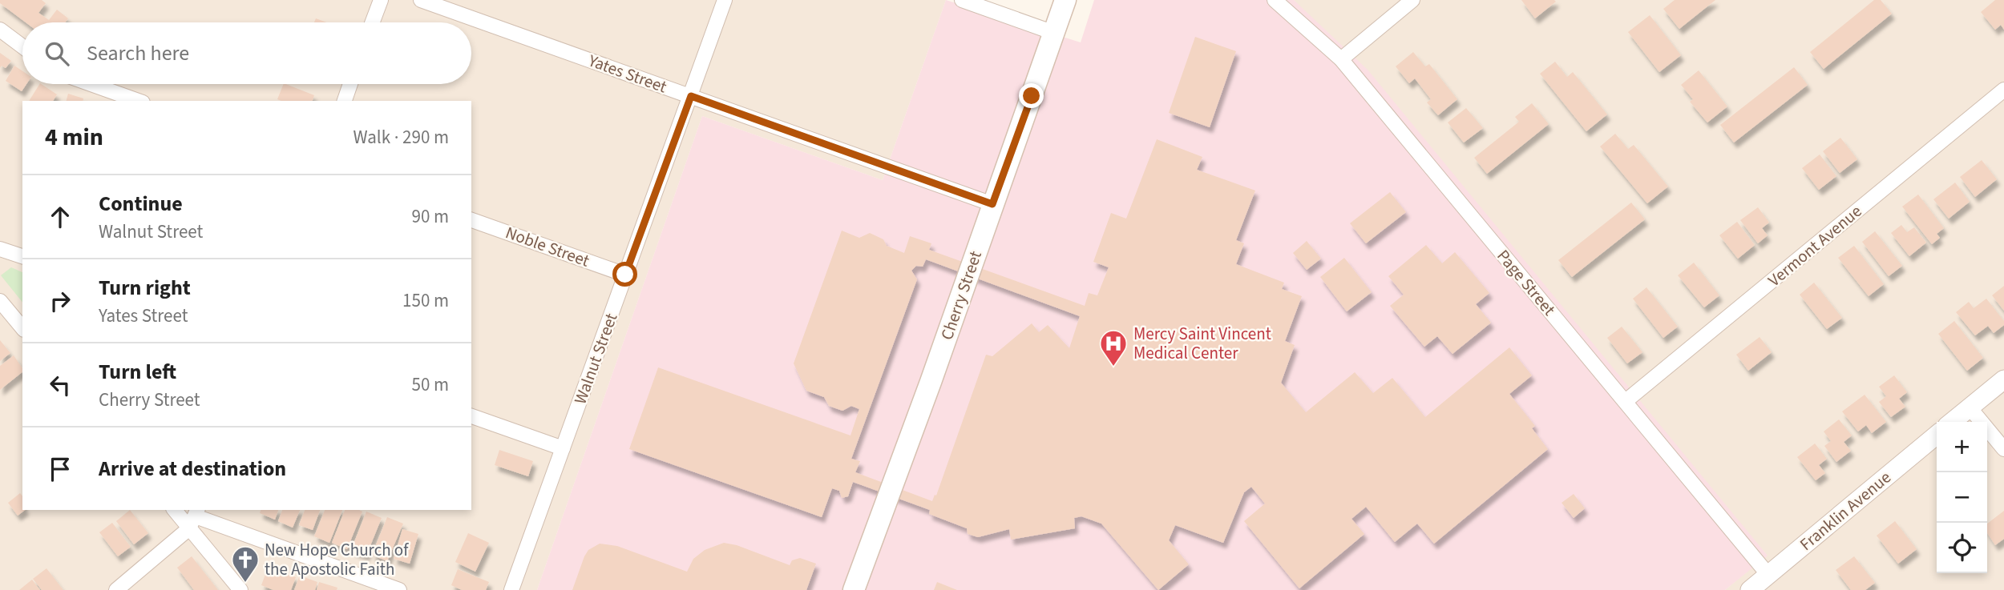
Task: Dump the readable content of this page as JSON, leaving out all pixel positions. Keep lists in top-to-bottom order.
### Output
{
  "streets": {
    "main road": ["Cherry Street"],
    "street": [
      "Yates Street",
      "Vermont Avenue",
      "Noble Street",
      "Page Street",
      "Walnut Street",
      "Franklin Avenue"
    ]
  },
  "crossings": [
    ["Yates Street", "Cherry Street"],
    ["Yates Street", "Walnut Street"],
    ["Vermont Avenue", "Page Street"],
    ["Noble Street", "Walnut Street"],
    ["Page Street", "Franklin Avenue"]
  ],
  "places": {
    "hospital": ["Mercy Saint Vincent Medical Center"],
    "church": ["New Hope Church of the Apostolic Faith"]
  },
  "page": {
    "search": "Search here",
    "heading": ["4 min", "Walk · 290 m"],
    "list": [
      ["Continue", "Walnut Street", "90 m"],
      ["Turn right", "Yates Street", "150 m"],
      ["Turn left", "Cherry Street", "50 m"],
      "Arrive at destination"
    ],
    "map_buttons": ["+", "−"]
  }
}
